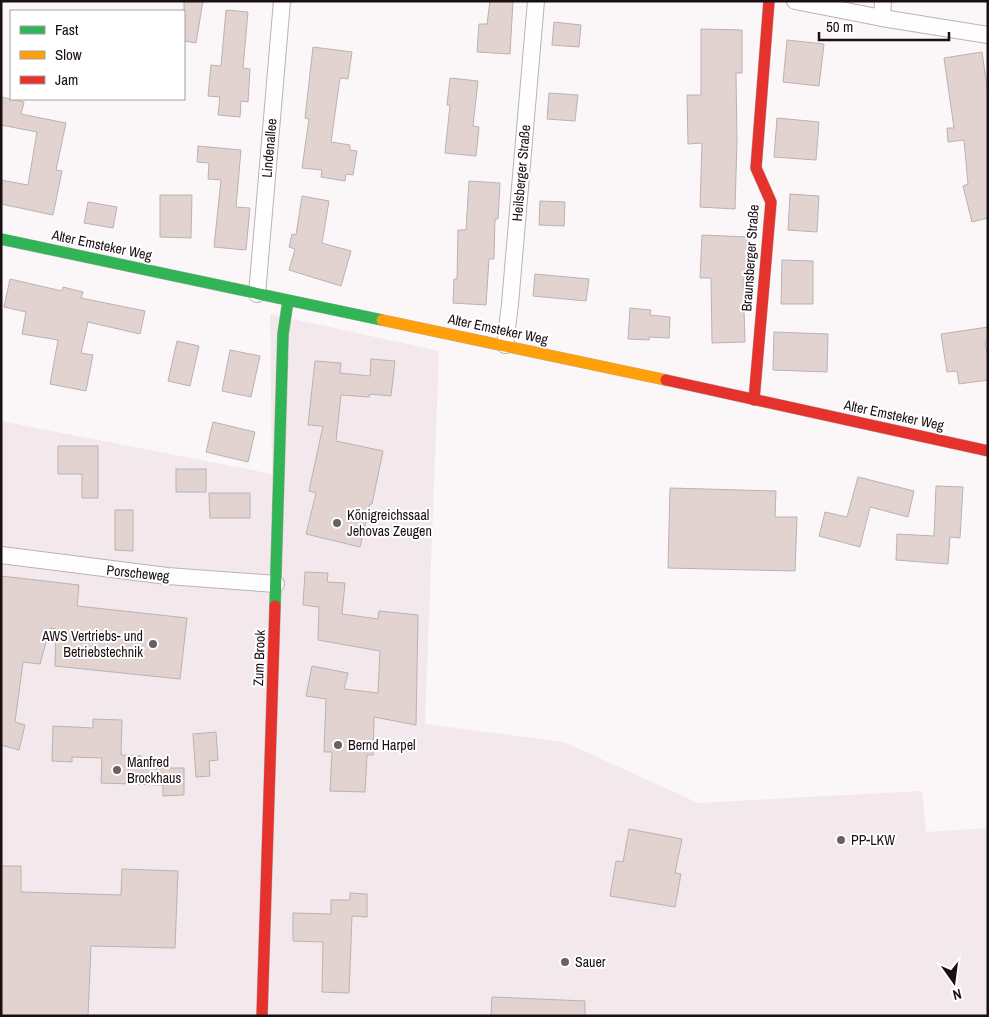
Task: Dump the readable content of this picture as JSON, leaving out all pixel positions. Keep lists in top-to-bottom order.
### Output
{
  "streets": {
    "street": [
      "Lindenallee",
      "Heilsberger Straße",
      "Alter Emsteker Weg",
      "Braunsberger Straße",
      "Porscheweg",
      "Zum Brook"
    ]
  },
  "crossings": [
    ["Lindenallee", "Alter Emsteker Weg"],
    ["Heilsberger Straße", "Alter Emsteker Weg"],
    ["Alter Emsteker Weg", "Braunsberger Straße"],
    ["Alter Emsteker Weg", "Zum Brook"],
    ["Porscheweg", "Zum Brook"]
  ],
  "places": [
    "Königreichssaal Jehovas Zeugen",
    "AWS Vertriebs- und Betriebstechnik",
    "Bernd Harpel",
    "Manfred Brockhaus",
    "PP-LKW",
    "Sauer"
  ],
  "legend": ["Fast", "Slow", "Jam"],
  "scale_bar": "50 m",
  "north": "bottom"
}
